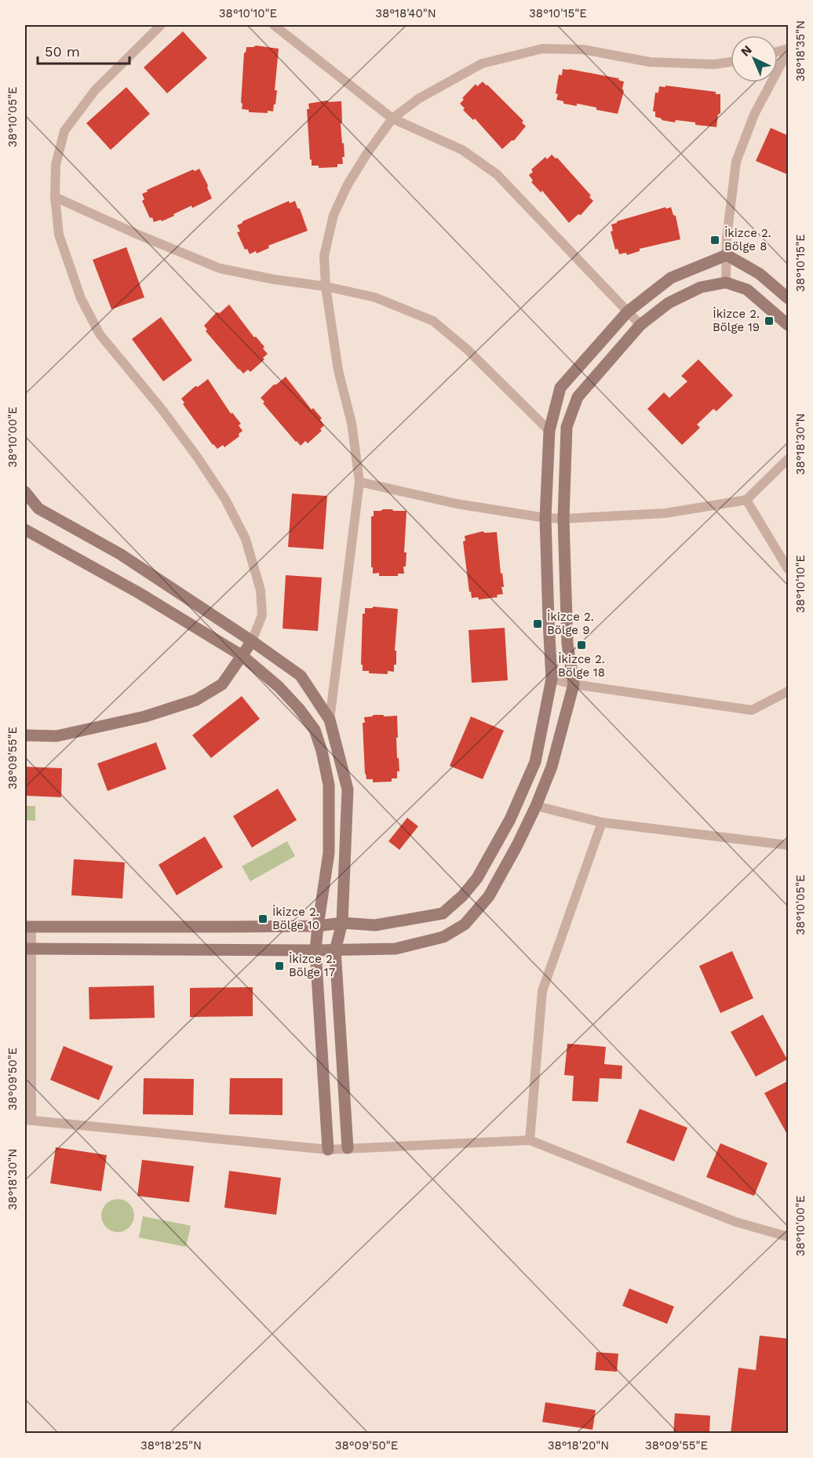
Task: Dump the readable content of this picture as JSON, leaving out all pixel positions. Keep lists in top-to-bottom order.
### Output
{
  "places": {
    "transit": [
      "İkizce 2. Bölge 8",
      "İkizce 2. Bölge 19",
      "İkizce 2. Bölge 9",
      "İkizce 2. Bölge 18",
      "İkizce 2. Bölge 10",
      "İkizce 2. Bölge 17"
    ]
  },
  "scale_bar": "50 m",
  "north": "top left",
  "coordinates": [
    "38°10'10\"E",
    "38°18'40\"N",
    "38°10'15\"E",
    "38°18'35\"N",
    "38°10'05\"E",
    "38°10'00\"E",
    "38°18'30\"N",
    "38°09'55\"E",
    "38°09'50\"E",
    "38°18'25\"N",
    "38°18'20\"N"
  ]
}
